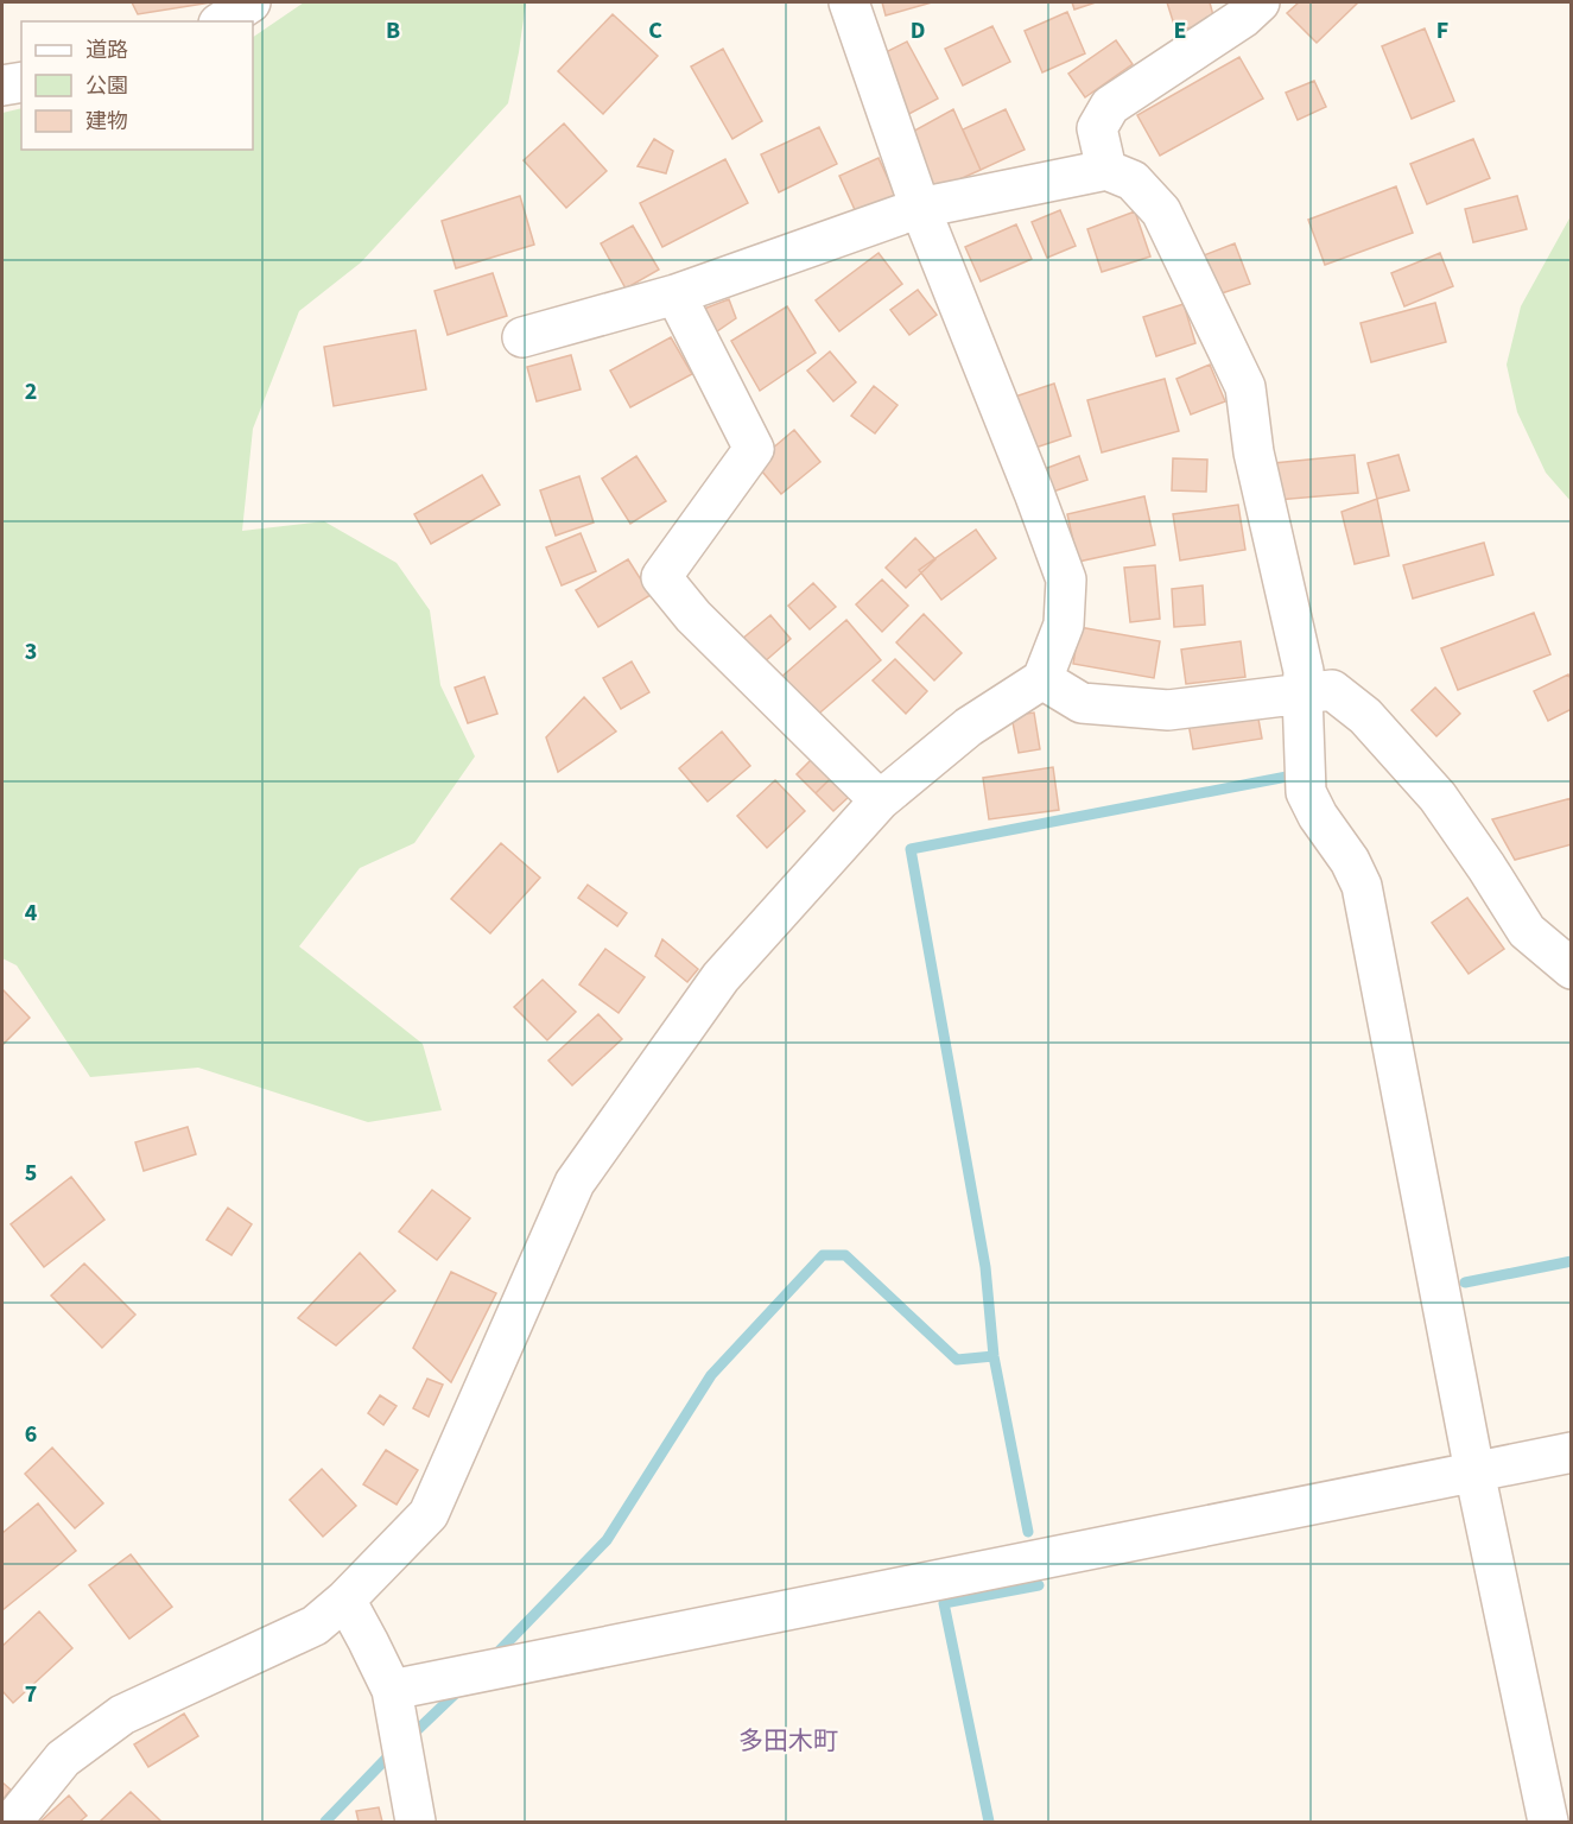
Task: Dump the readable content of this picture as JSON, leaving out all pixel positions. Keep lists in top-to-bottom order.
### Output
{
  "districts": ["多田木町"],
  "legend": ["道路", "公園", "建物"],
  "grid": {
    "columns": [
      "B",
      "C",
      "D",
      "E",
      "F"
    ],
    "rows": [
      "2",
      "3",
      "4",
      "5",
      "6",
      "7"
    ]
  }
}
